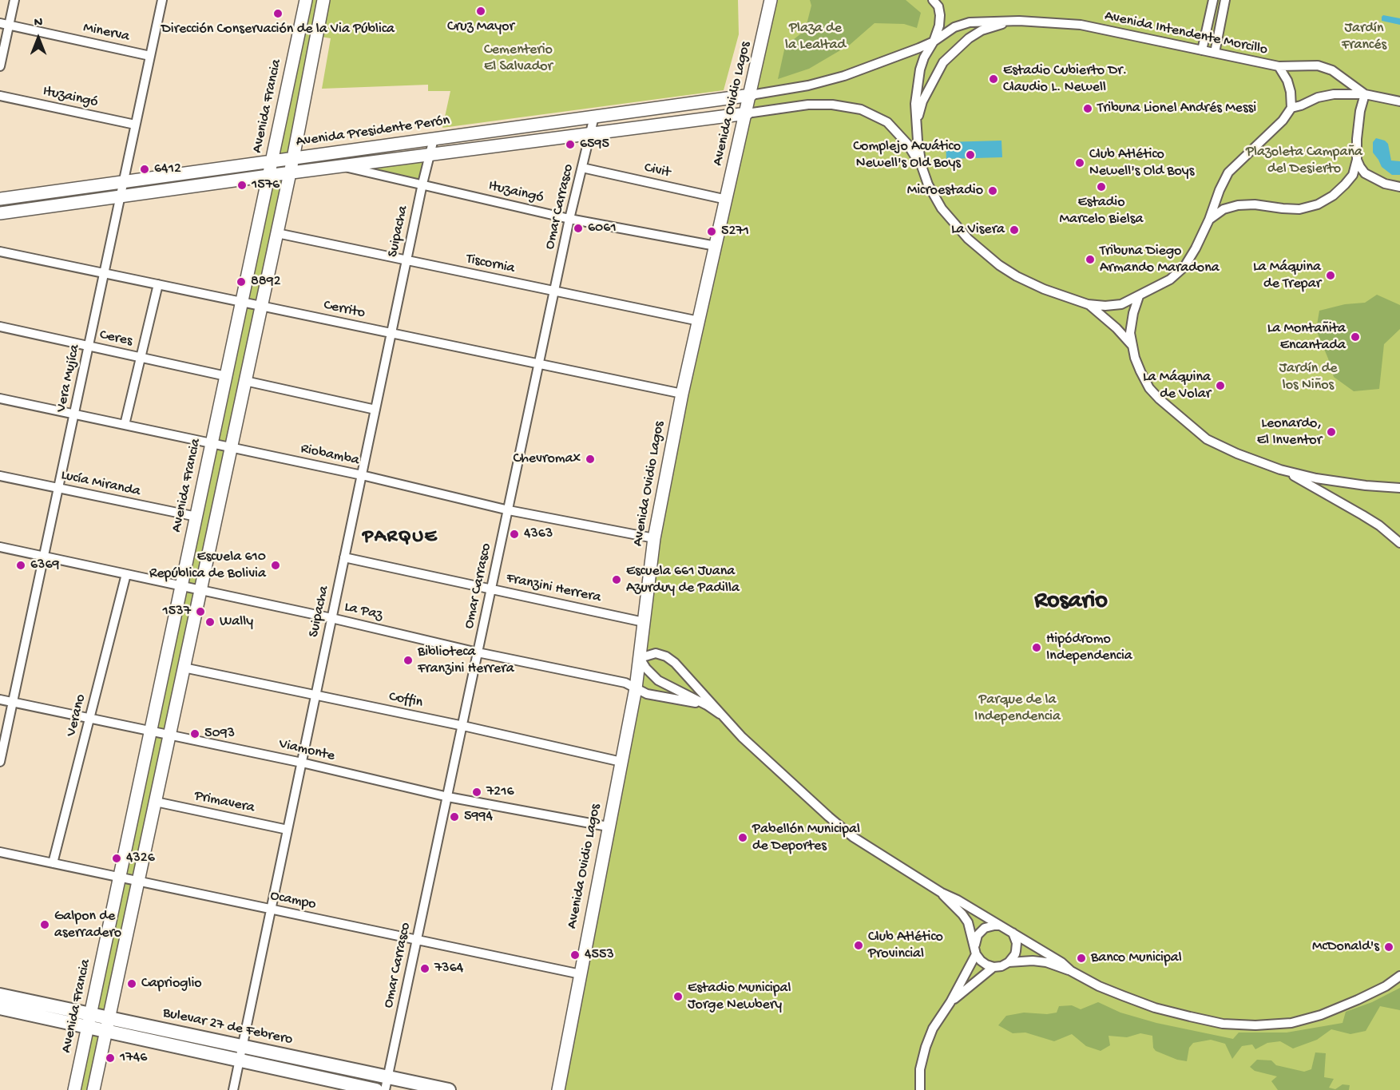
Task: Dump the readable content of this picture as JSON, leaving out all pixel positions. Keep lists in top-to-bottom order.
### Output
{
  "streets": {
    "main road": [
      "Avenida Ovidio Lagos",
      "Avenida Francia",
      "Avenida Presidente Perón",
      "Bulevar 27 de Febrero"
    ],
    "street": [
      "Minerva",
      "Avenida Intendente Morcillo",
      "Ituzaingó",
      "Civit",
      "Omar Carrasco",
      "Suipacha",
      "Tiscornia",
      "Cerrito",
      "Ceres",
      "Vera Mujíca",
      "Riobamba",
      "Lucía Miranda",
      "Franzini Herrera",
      "La Paz",
      "Coffin",
      "Verano",
      "Viamonte",
      "Primavera",
      "Ocampo"
    ]
  },
  "crossings": [
    ["Minerva", "Vera Mujíca"],
    ["Avenida Intendente Morcillo", "Avenida Ovidio Lagos"],
    ["Avenida Intendente Morcillo", "Avenida Presidente Perón"],
    ["Ituzaingó", "Avenida Ovidio Lagos"],
    ["Ituzaingó", "Avenida Presidente Perón"],
    ["Ituzaingó", "Omar Carrasco"],
    ["Ituzaingó", "Suipacha"],
    ["Ituzaingó", "Vera Mujíca"],
    ["Avenida Ovidio Lagos", "Avenida Presidente Perón"],
    ["Avenida Ovidio Lagos", "Civit"],
    ["Avenida Ovidio Lagos", "Tiscornia"],
    ["Avenida Ovidio Lagos", "Cerrito"],
    ["Avenida Ovidio Lagos", "Riobamba"],
    ["Avenida Ovidio Lagos", "Franzini Herrera"],
    ["Avenida Ovidio Lagos", "La Paz"],
    ["Avenida Ovidio Lagos", "Coffin"],
    ["Avenida Ovidio Lagos", "Viamonte"],
    ["Avenida Ovidio Lagos", "Ocampo"],
    ["Avenida Francia", "Avenida Presidente Perón"],
    ["Avenida Francia", "Cerrito"],
    ["Avenida Francia", "Ceres"],
    ["Avenida Francia", "Riobamba"],
    ["Avenida Francia", "Lucía Miranda"],
    ["Avenida Francia", "La Paz"],
    ["Avenida Francia", "Viamonte"],
    ["Avenida Francia", "Ocampo"],
    ["Avenida Francia", "Bulevar 27 de Febrero"],
    ["Avenida Presidente Perón", "Omar Carrasco"],
    ["Avenida Presidente Perón", "Suipacha"],
    ["Avenida Presidente Perón", "Vera Mujíca"],
    ["Civit", "Omar Carrasco"],
    ["Omar Carrasco", "Tiscornia"],
    ["Omar Carrasco", "Cerrito"],
    ["Omar Carrasco", "Riobamba"],
    ["Omar Carrasco", "Franzini Herrera"],
    ["Omar Carrasco", "La Paz"],
    ["Omar Carrasco", "Coffin"],
    ["Omar Carrasco", "Viamonte"],
    ["Omar Carrasco", "Ocampo"],
    ["Omar Carrasco", "Bulevar 27 de Febrero"],
    ["Suipacha", "Tiscornia"],
    ["Suipacha", "Cerrito"],
    ["Suipacha", "Riobamba"],
    ["Suipacha", "Franzini Herrera"],
    ["Suipacha", "La Paz"],
    ["Suipacha", "Coffin"],
    ["Suipacha", "Viamonte"],
    ["Suipacha", "Primavera"],
    ["Suipacha", "Ocampo"],
    ["Suipacha", "Bulevar 27 de Febrero"],
    ["Cerrito", "Vera Mujíca"],
    ["Ceres", "Vera Mujíca"],
    ["Vera Mujíca", "Riobamba"],
    ["Vera Mujíca", "Lucía Miranda"],
    ["Vera Mujíca", "La Paz"],
    ["Vera Mujíca", "Viamonte"],
    ["La Paz", "Verano"],
    ["Verano", "Viamonte"],
    ["Verano", "Ocampo"]
  ],
  "districts": ["PARQUE", "Rosario"],
  "parks": [
    "Plaza de la Lealtad",
    "Jardín Francés",
    "Cementerio El Salvador",
    "Plazoleta Campaña del Desierto",
    "Jardín de los Niños",
    "Parque de la Independencia"
  ],
  "places": [
    "Cruz Mayor",
    "Dirección Conservación de la Via Pública",
    "Estadio Cubierto Dr. Claudio L. Newell",
    "Tribuna Lionel Andrés Messi",
    "6595",
    "Complejo Acuático Newell's Old Boys",
    "Club Atlético Newell's Old Boys",
    "6412",
    "1576",
    "Estadio Marcelo Bielsa",
    "Microestadio",
    "6061",
    "La Visera",
    "5271",
    "Tribuna Diego Armando Maradona",
    "La Máquina de Trepar",
    "8892",
    "La Montañita Encantada",
    "La Máquina de Volar",
    "Leonardo, El Inventor",
    "Chevromax",
    "4363",
    "6369",
    "Escuela 610 República de Bolivia",
    "Escuela 661 Juana Azurduy de Padilla",
    "1537",
    "Wally",
    "Hipódromo Independencia",
    "Biblioteca Franzini Herrera",
    "5093",
    "7216",
    "5994",
    "Pabellón Municipal de Deportes",
    "4326",
    "Galpon de aserradero",
    "Club Atlético Provincial",
    "McDonald's",
    "4553",
    "Banco Municipal",
    "7364",
    "Caprioglio",
    "Estadio Municipal Jorge Newbery",
    "1746"
  ],
  "north": "top"
}
